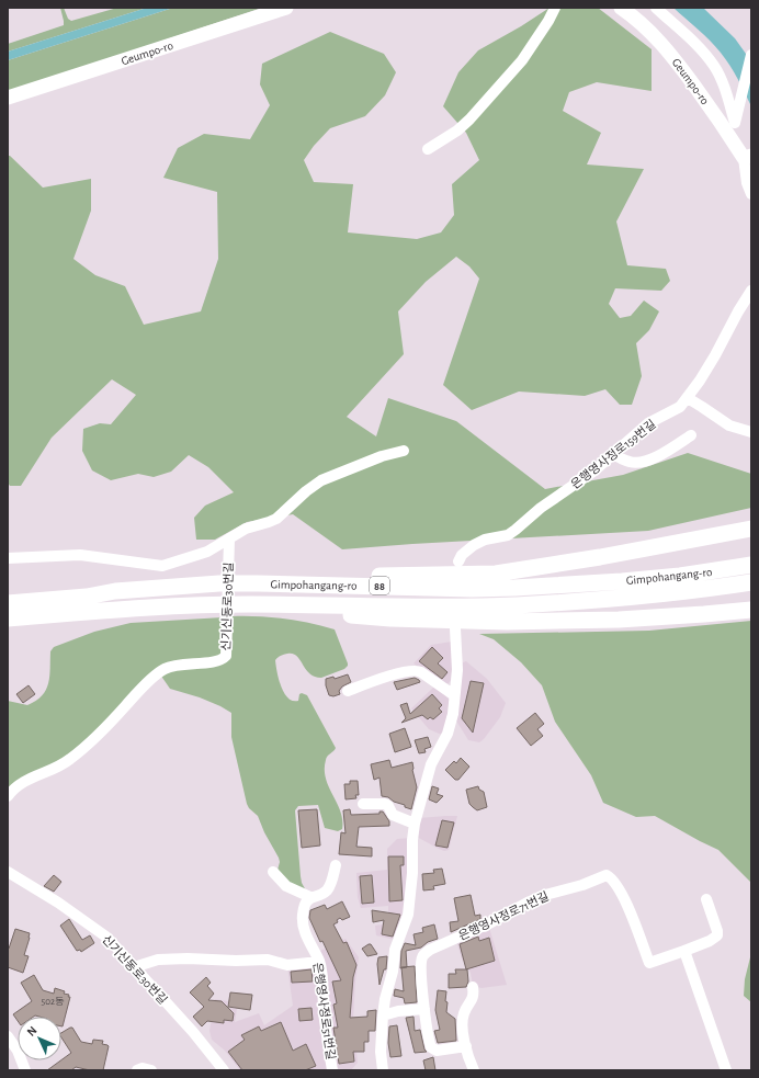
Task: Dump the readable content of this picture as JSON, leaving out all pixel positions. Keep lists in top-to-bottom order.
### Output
{
  "streets": {
    "highway": ["Gimpohangang-ro", "88"],
    "main road": ["Geumpo-ro"],
    "street": [
      "은행영사정로159번길",
      "신기신동로30번길",
      "은행영사정로71번길",
      "은행영사정로51번길"
    ]
  },
  "house_numbers": ["502동"],
  "north": "top left"
}
